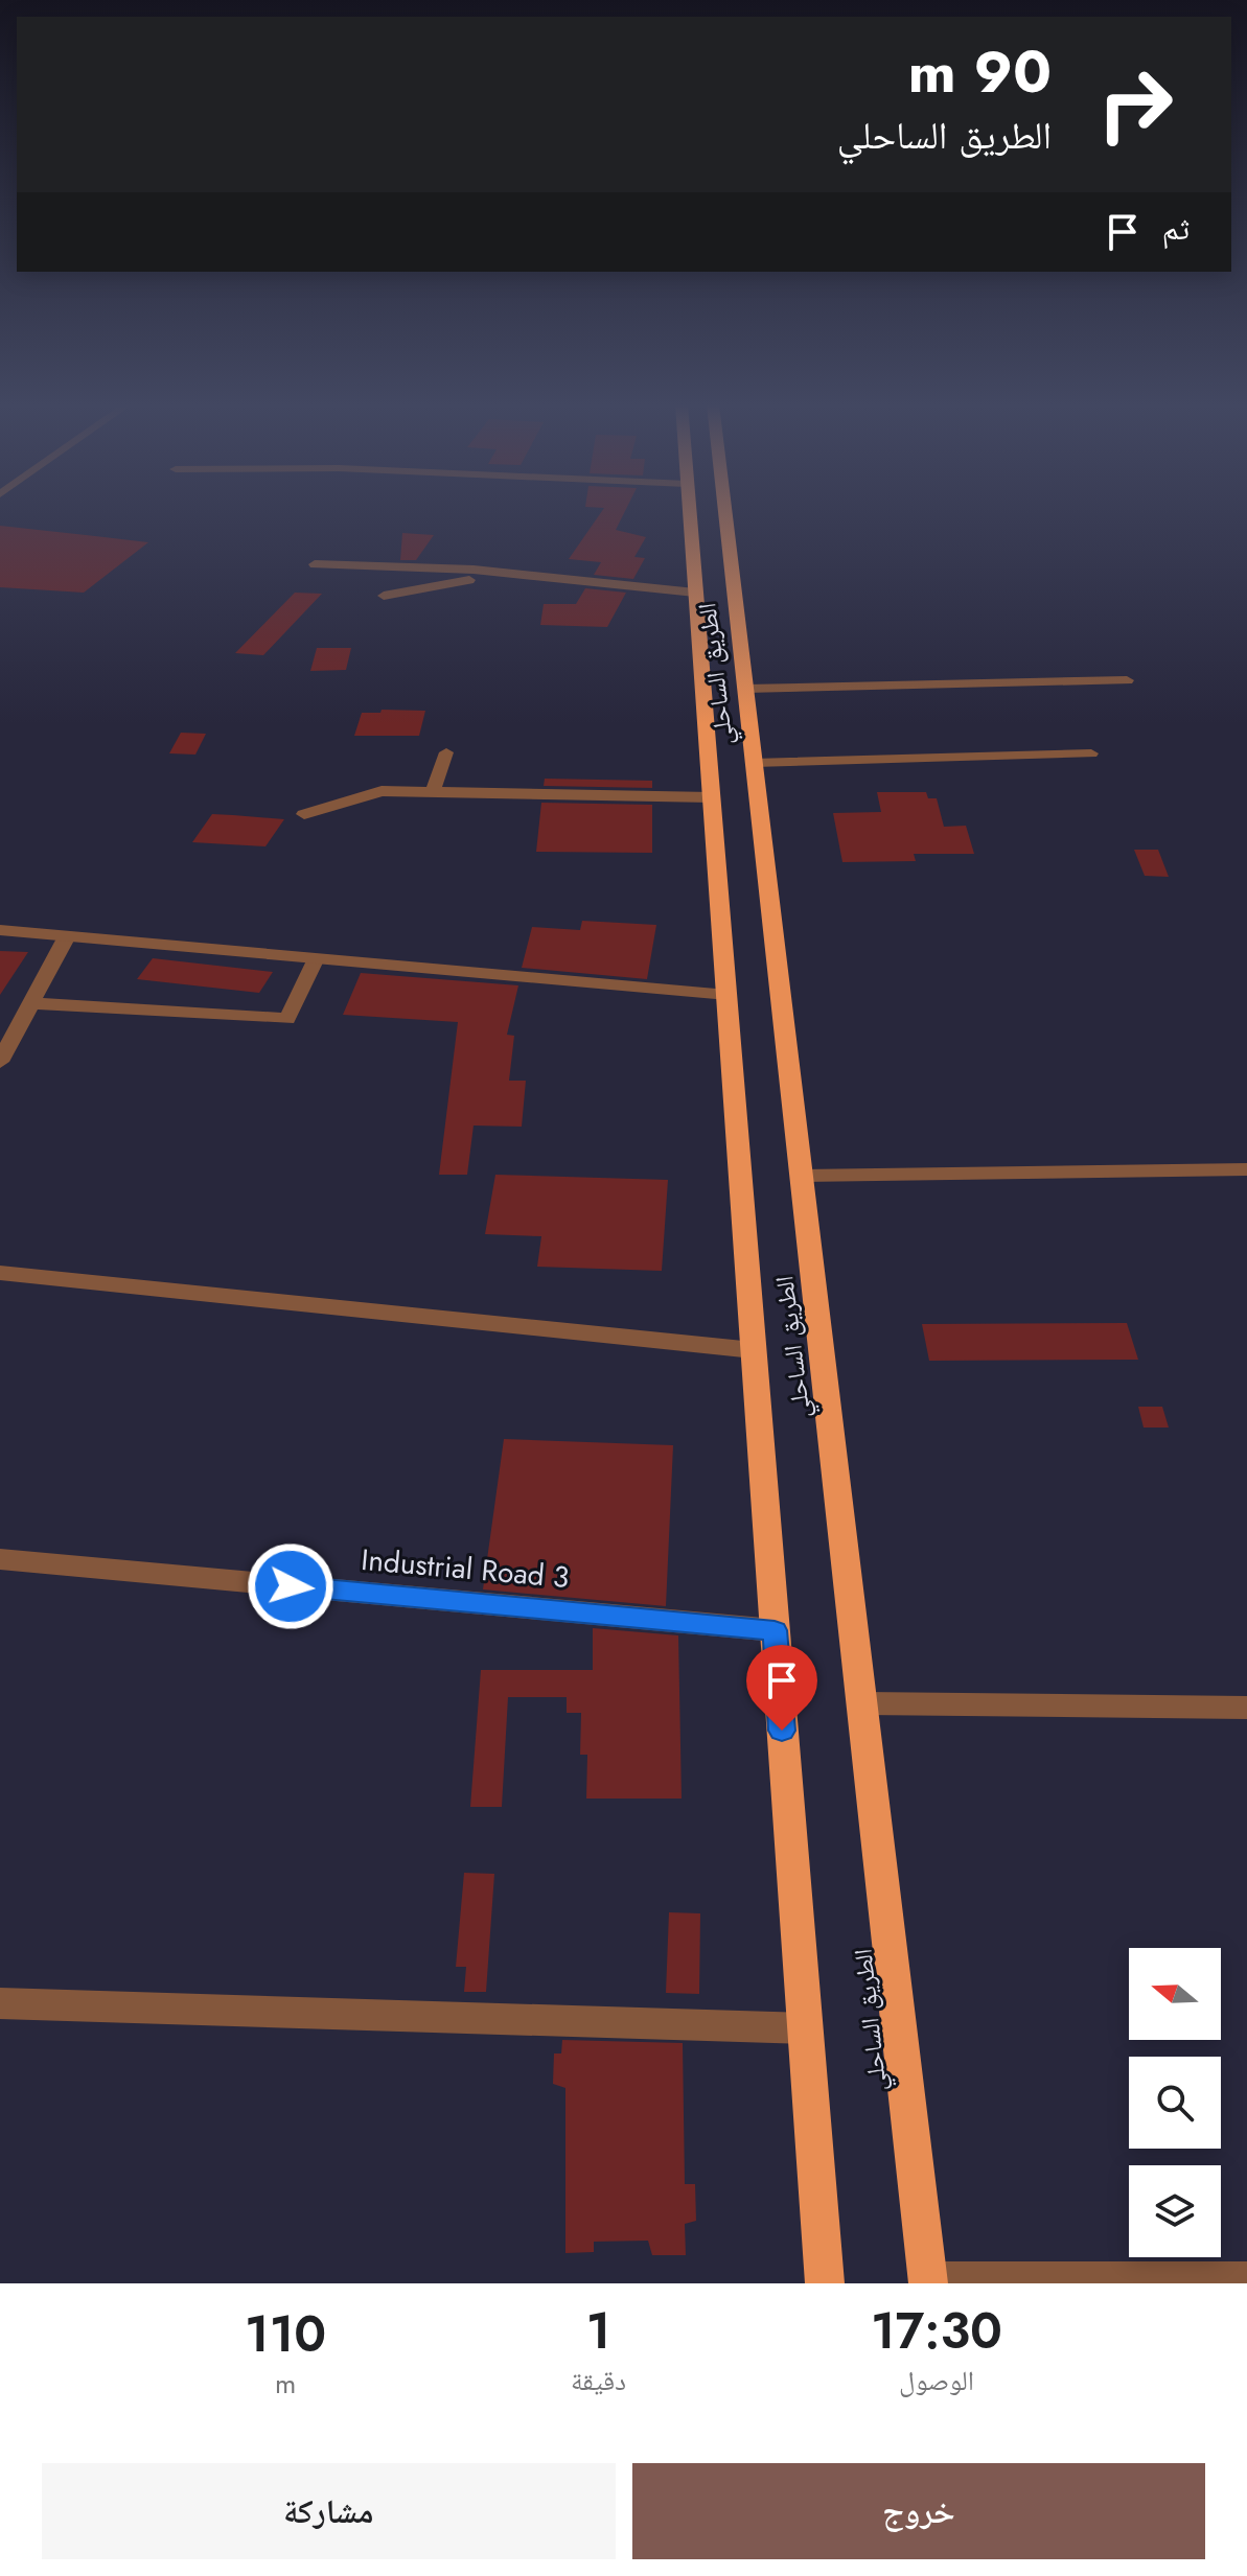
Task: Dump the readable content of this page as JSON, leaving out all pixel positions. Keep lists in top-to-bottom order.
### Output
{
  "streets": {
    "highway": ["الطريق الساحلي"],
    "street": ["Industrial Road 3"]
  },
  "crossings": [
    ["الطريق الساحلي", "Industrial Road 3"]
  ],
  "north": "left",
  "page": {
    "turn": ["90 m", "الطريق الساحلي"],
    "then": "ثم",
    "eta": [
      "17:30",
      "الوصول",
      "1",
      "دقيقة",
      "110",
      "m"
    ],
    "buttons": ["خروج", "مشاركة"]
  }
}
